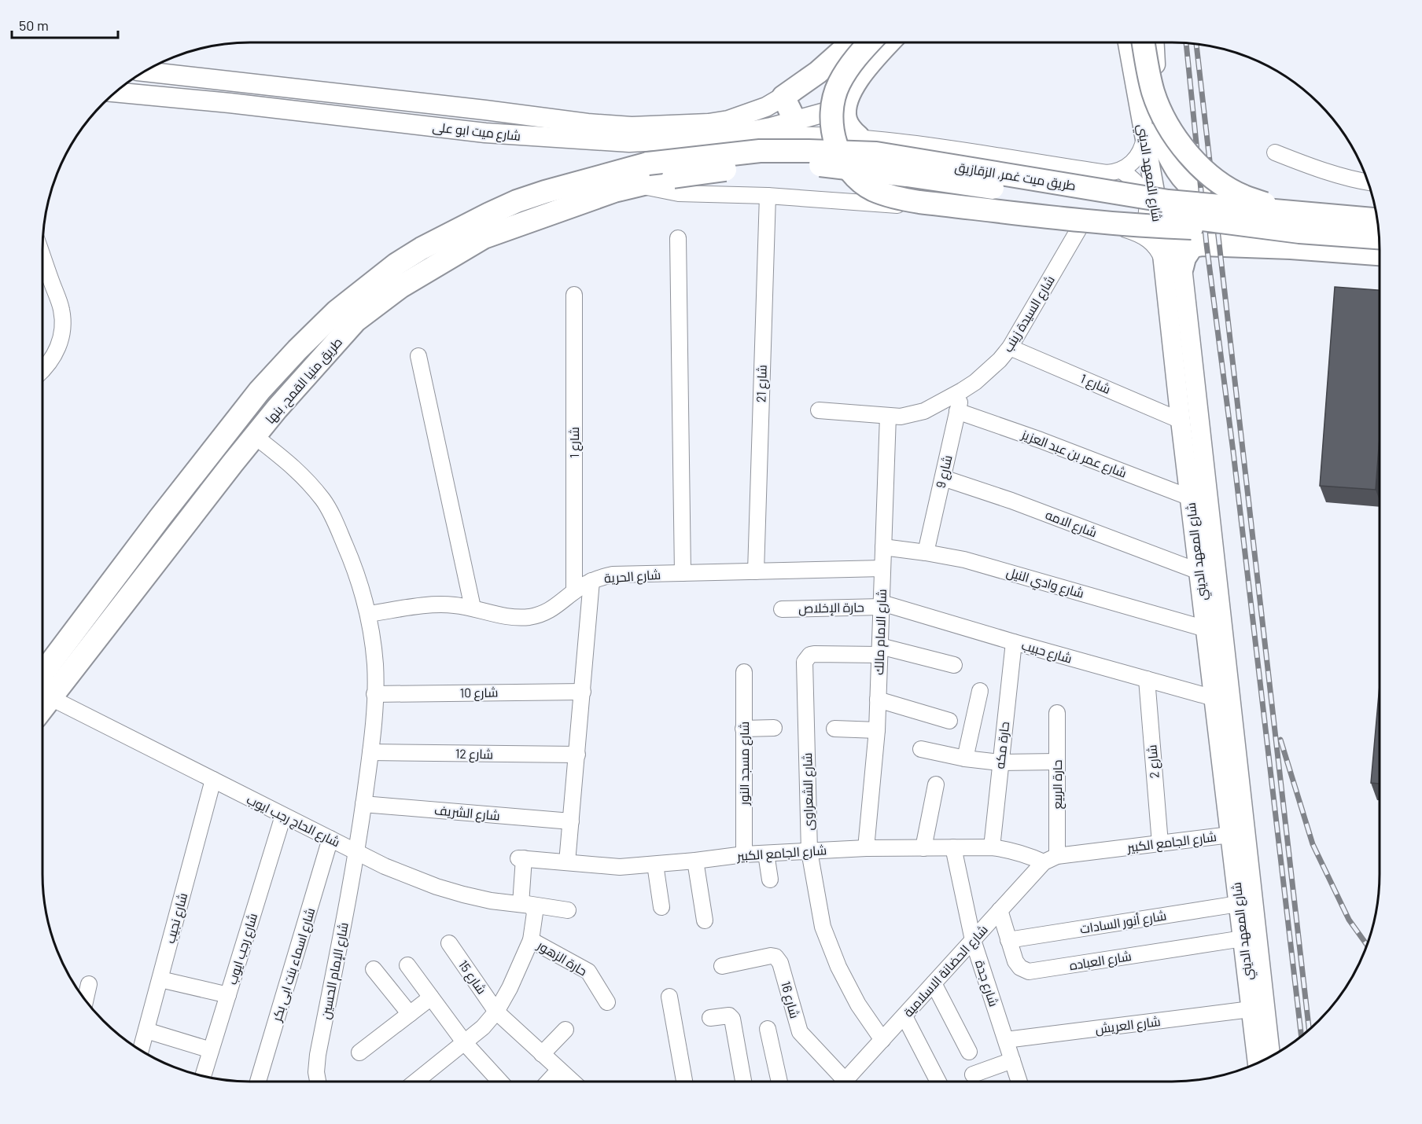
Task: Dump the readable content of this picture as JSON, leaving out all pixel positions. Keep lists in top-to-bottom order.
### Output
{
  "streets": {
    "highway": ["طريق ميت غمر, الزقازيق", "طريق منيا القمح, بنها"],
    "main road": ["شارع ميت ابو على", "شارع المعهد الديني"],
    "street": [
      "شارع السيدة زينب",
      "شارع 21",
      "شارع 1",
      "شارع عمر بن عبد العزيز",
      "شارع 9",
      "شارع الامه",
      "شارع الحرية",
      "شارع وادي النيل",
      "حارة الإخلاص",
      "شارع الامام مالك",
      "شارع حبيب",
      "شارع 10",
      "حارة مكه",
      "شارع 12",
      "شارع 2",
      "شارع مسجد النور",
      "حارة الربيع",
      "شارع الشعراوى",
      "شارع الشريف",
      "شارع الحاج رجب ايوب",
      "شارع الجامع الكبير",
      "شارع نجيب",
      "شارع أنور السادات",
      "شارع رجب ايوب",
      "حارة الزهور",
      "شارع العباده",
      "شارع اسماء بنت ابى بكر",
      "شارع الإمام الحسين",
      "شارع الحضانة الاسلامية",
      "شارع 15",
      "شارع جدة",
      "شارع 16",
      "شارع العريش"
    ]
  },
  "crossings": [
    ["شارع المعهد الديني", "شارع 1"],
    ["شارع المعهد الديني", "شارع عمر بن عبد العزيز"],
    ["شارع المعهد الديني", "شارع الامه"],
    ["شارع المعهد الديني", "شارع وادي النيل"],
    ["شارع المعهد الديني", "شارع حبيب"],
    ["شارع المعهد الديني", "شارع الجامع الكبير"],
    ["شارع المعهد الديني", "شارع أنور السادات"],
    ["شارع المعهد الديني", "شارع العباده"],
    ["شارع المعهد الديني", "شارع العريش"],
    ["طريق ميت غمر, الزقازيق", "طريق منيا القمح, بنها"],
    ["شارع السيدة زينب", "شارع 1"],
    ["شارع السيدة زينب", "شارع 9"],
    ["شارع السيدة زينب", "شارع الامام مالك"],
    ["طريق منيا القمح, بنها", "شارع الإمام الحسين"],
    ["شارع 21", "شارع الحرية"],
    ["شارع 1", "شارع الحرية"],
    ["شارع عمر بن عبد العزيز", "شارع 9"],
    ["شارع 9", "شارع الامه"],
    ["شارع 9", "شارع وادي النيل"],
    ["شارع الحرية", "شارع الامام مالك"],
    ["شارع الحرية", "شارع الإمام الحسين"],
    ["شارع وادي النيل", "شارع الامام مالك"],
    ["حارة الإخلاص", "شارع الامام مالك"],
    ["حارة الإخلاص", "شارع حبيب"],
    ["شارع الامام مالك", "شارع حبيب"],
    ["شارع الامام مالك", "شارع الشعراوى"],
    ["شارع الامام مالك", "شارع الجامع الكبير"],
    ["شارع حبيب", "حارة مكه"],
    ["شارع حبيب", "شارع 2"],
    ["شارع 10", "شارع الإمام الحسين"],
    ["حارة مكه", "شارع الجامع الكبير"],
    ["شارع 12", "شارع الإمام الحسين"],
    ["شارع 2", "شارع الجامع الكبير"],
    ["شارع مسجد النور", "شارع الجامع الكبير"],
    ["حارة الربيع", "شارع الجامع الكبير"],
    ["حارة الربيع", "شارع الحضانة الاسلامية"],
    ["شارع الشعراوى", "شارع الجامع الكبير"],
    ["شارع الشعراوى", "شارع الحضانة الاسلامية"],
    ["شارع الشريف", "شارع الإمام الحسين"],
    ["شارع الحاج رجب ايوب", "شارع الجامع الكبير"],
    ["شارع الحاج رجب ايوب", "شارع نجيب"],
    ["شارع الحاج رجب ايوب", "شارع رجب ايوب"],
    ["شارع الحاج رجب ايوب", "شارع اسماء بنت ابى بكر"],
    ["شارع الحاج رجب ايوب", "شارع الإمام الحسين"],
    ["شارع الجامع الكبير", "شارع الحضانة الاسلامية"],
    ["شارع الجامع الكبير", "شارع جدة"],
    ["شارع أنور السادات", "شارع العباده"],
    ["شارع العباده", "شارع الحضانة الاسلامية"],
    ["شارع الحضانة الاسلامية", "شارع جدة"],
    ["شارع جدة", "شارع العريش"]
  ],
  "scale_bar": "50 m"
}
